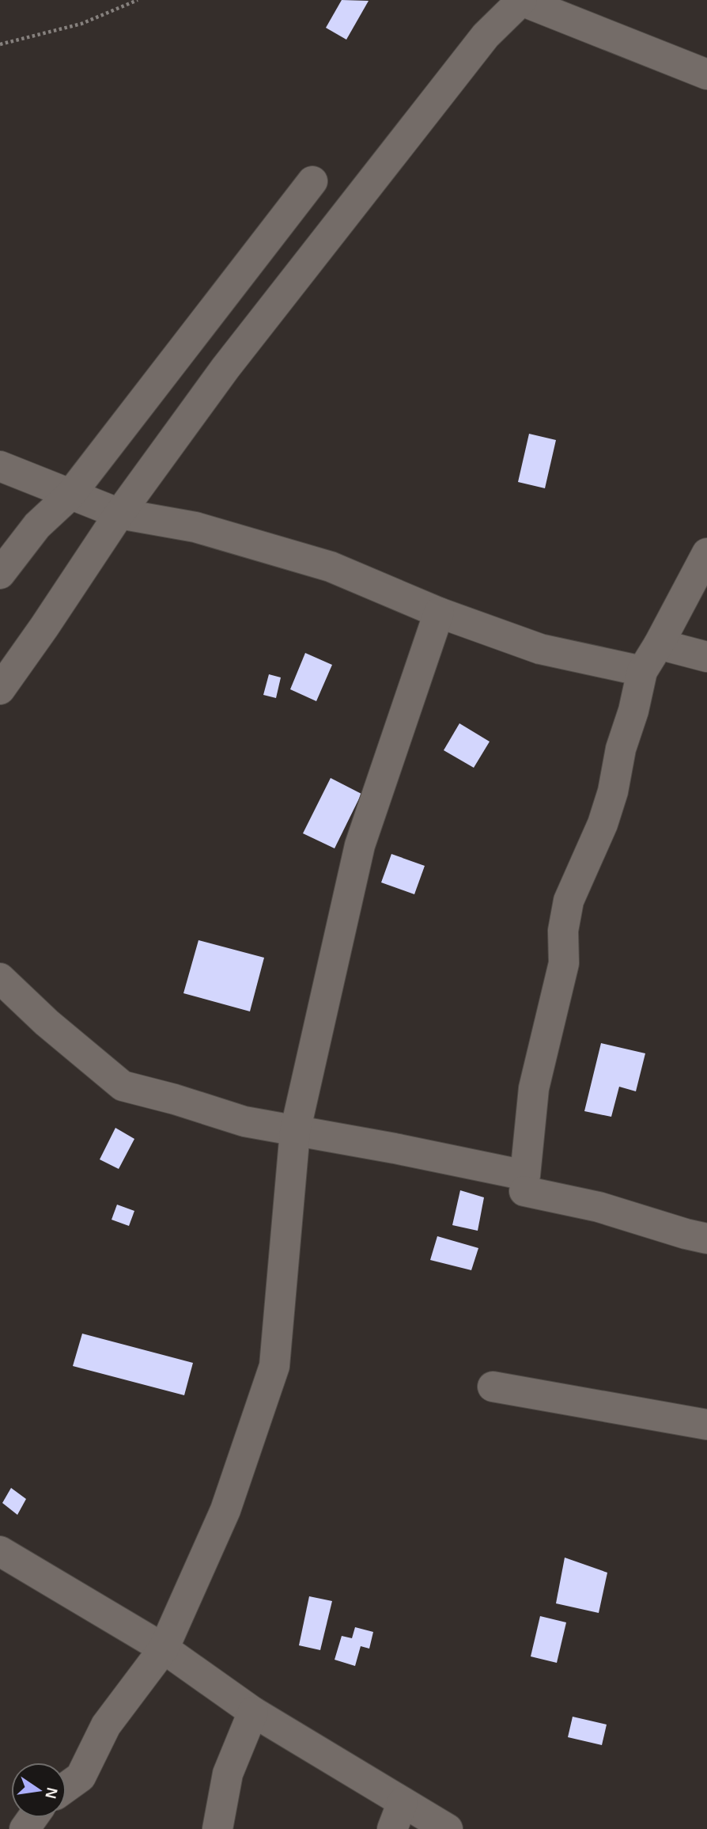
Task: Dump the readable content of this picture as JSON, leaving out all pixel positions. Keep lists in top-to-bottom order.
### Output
{
  "north": "right"
}
